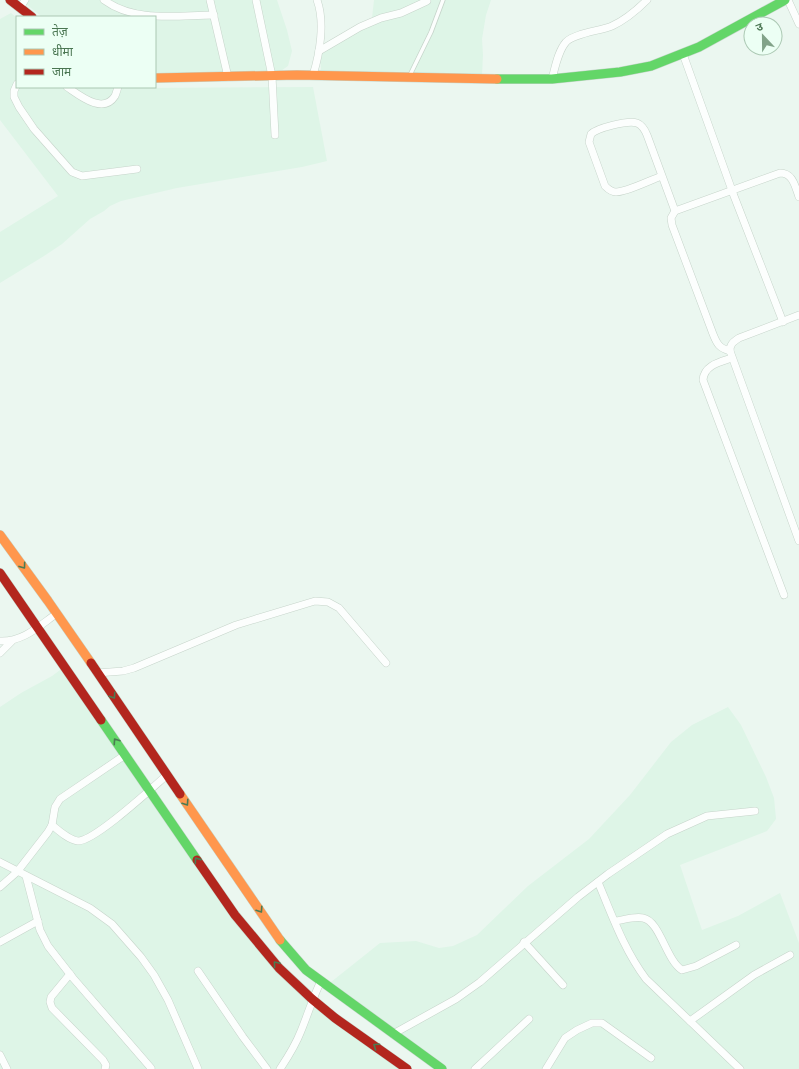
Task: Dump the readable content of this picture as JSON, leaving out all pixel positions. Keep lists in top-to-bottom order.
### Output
{
  "legend": ["तेज़", "धीमा", "जाम"],
  "north": "top"
}
